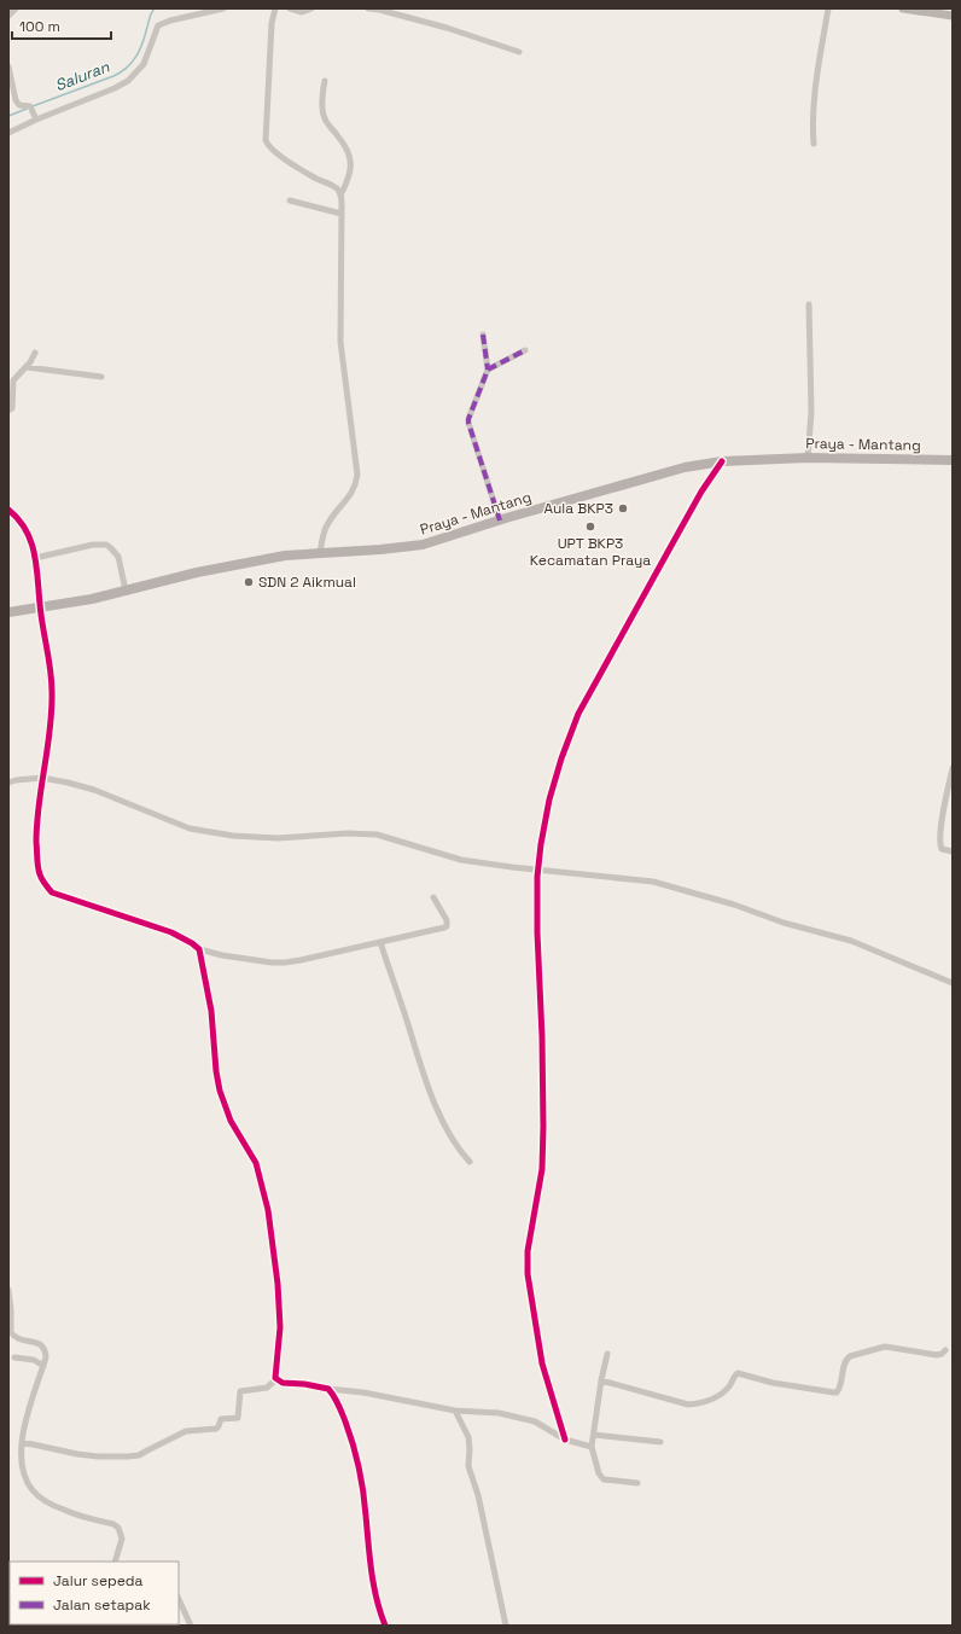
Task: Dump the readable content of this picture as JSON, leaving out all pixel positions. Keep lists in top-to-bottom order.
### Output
{
  "streets": {
    "main road": ["Praya - Mantang"]
  },
  "water": ["Saluran"],
  "places": ["Aula BKP3", "UPT BKP3 Kecamatan Praya", "SDN 2 Aikmual"],
  "legend": ["Jalur sepeda", "Jalan setapak"],
  "scale_bar": "100 m"
}
